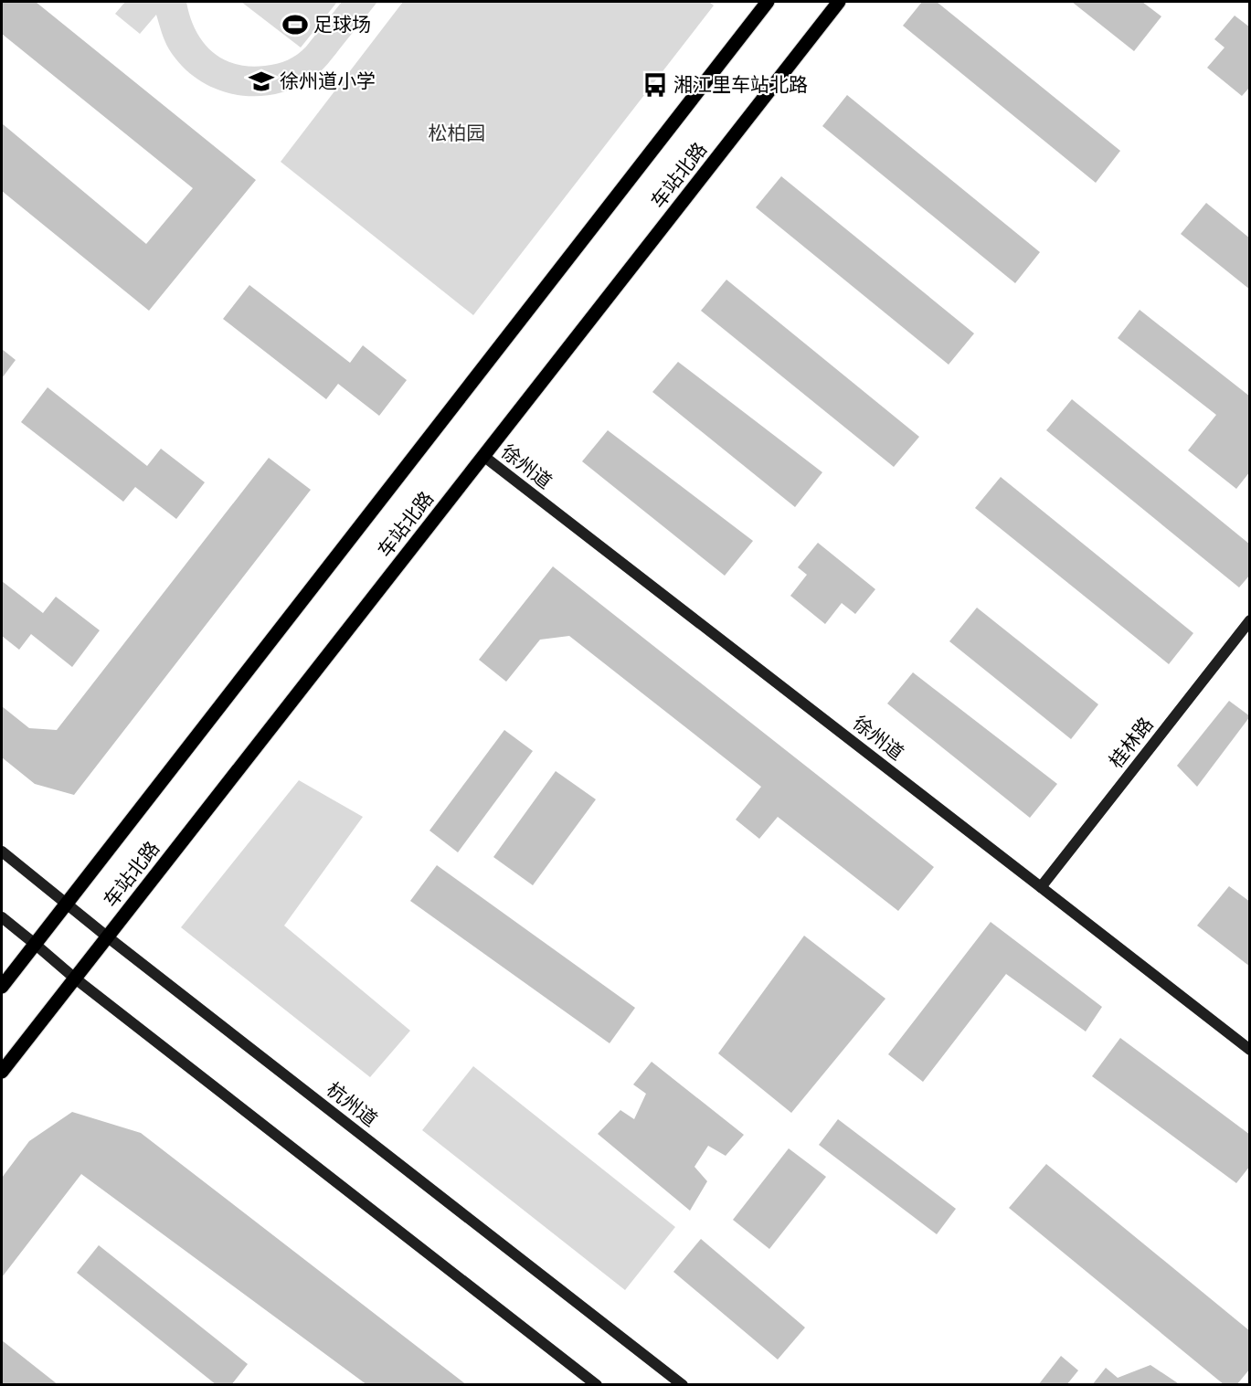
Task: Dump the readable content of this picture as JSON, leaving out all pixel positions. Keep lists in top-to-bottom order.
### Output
{
  "streets": {
    "main road": [
      "车站北路",
      "徐州道",
      "桂林路",
      "杭州道"
    ]
  },
  "crossings": [
    ["车站北路", "徐州道"],
    ["车站北路", "杭州道"],
    ["徐州道", "桂林路"]
  ],
  "parks": ["松柏园"],
  "places": {
    "sports": ["足球场"],
    "school or university": ["徐州道小学"],
    "bus stop": ["湘江里车站北路"]
  }
}
